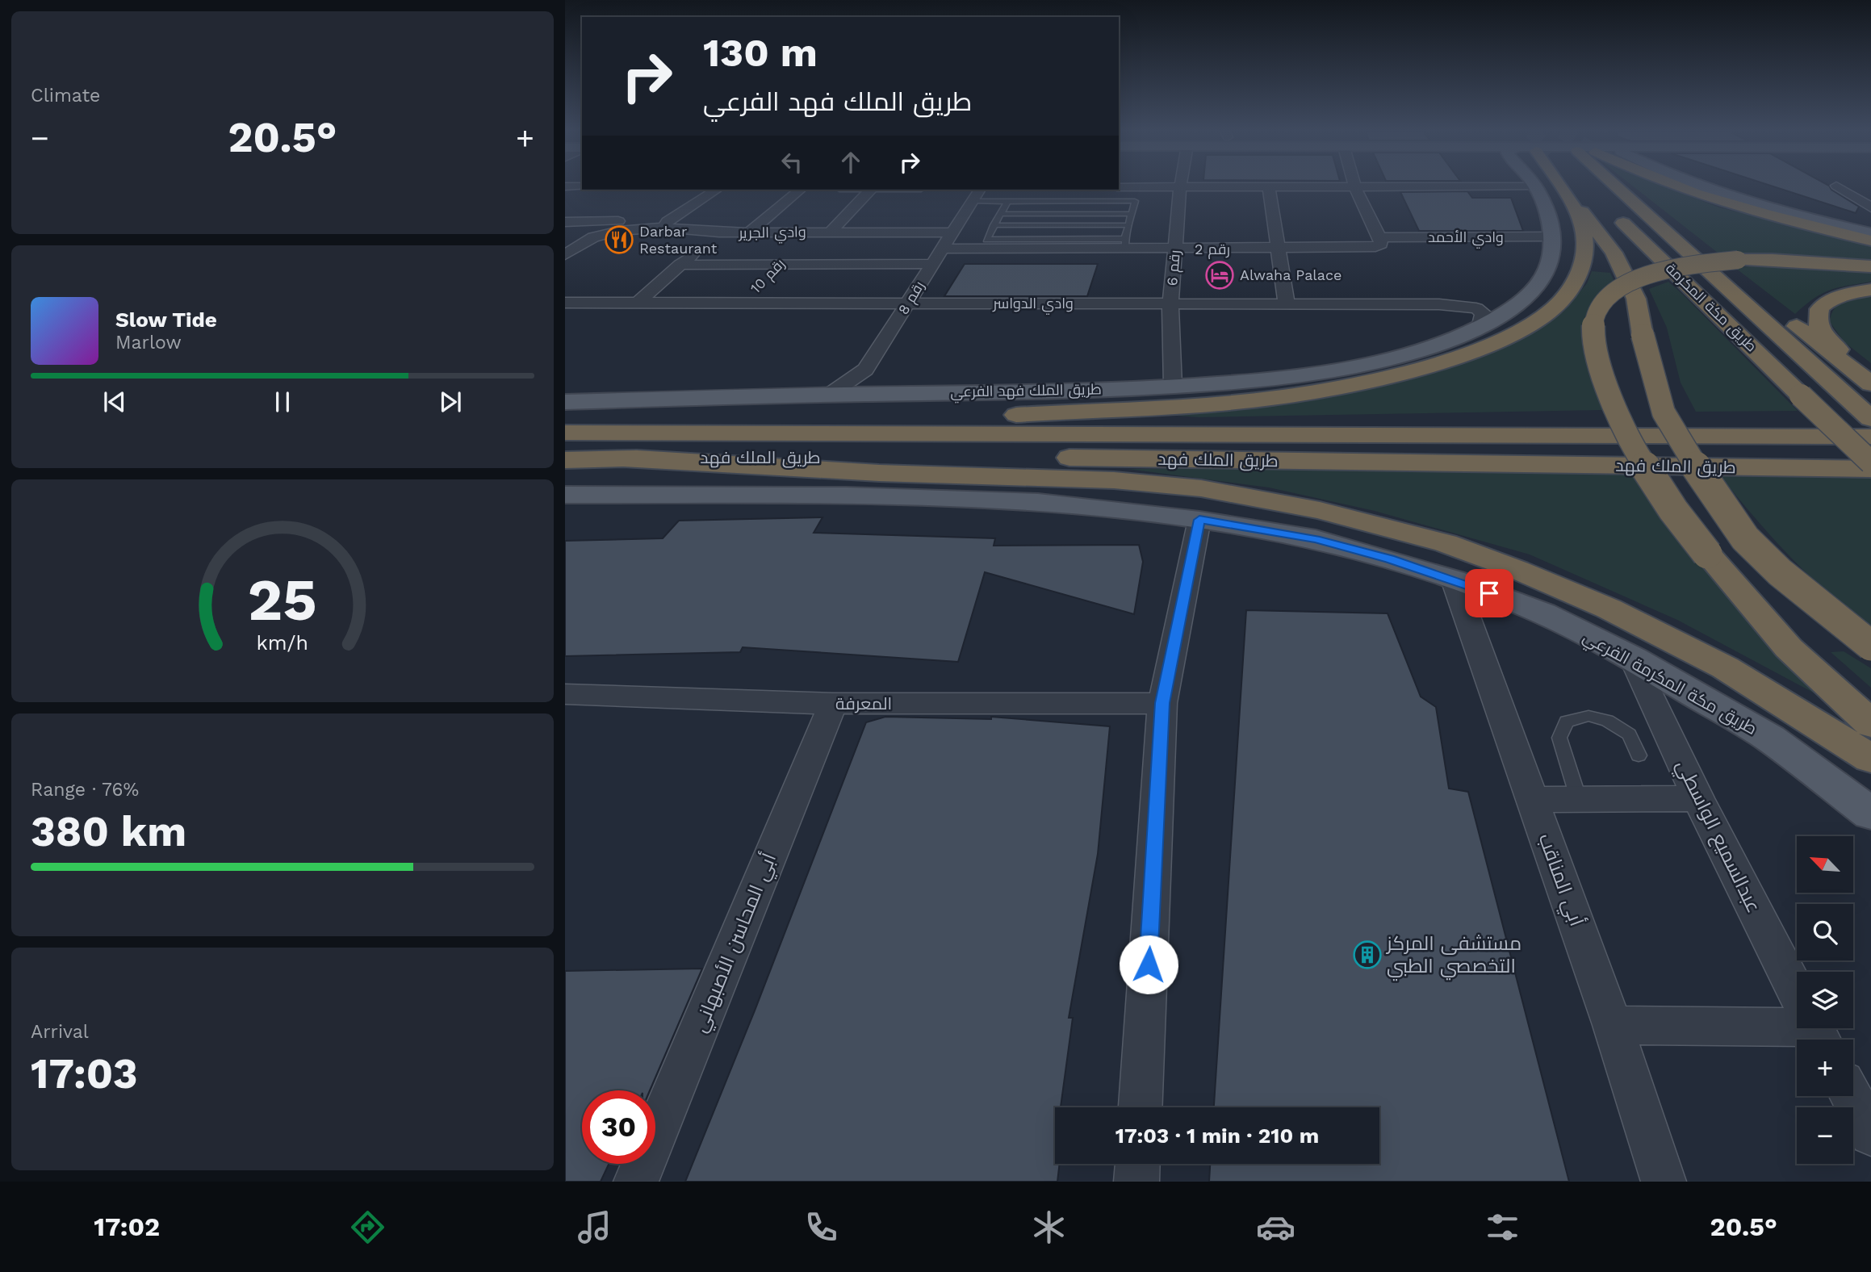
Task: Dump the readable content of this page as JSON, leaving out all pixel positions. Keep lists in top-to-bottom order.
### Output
{
  "streets": {
    "highway": ["طريق مكة المكرمة", "طريق الملك فهد"],
    "main road": ["طريق الملك فهد الفرعي", "طريق مكة المكرمة الفرعي"],
    "street": [
      "وادي الجرير",
      "وادي الأحمد",
      "رقم 2",
      "رقم 6",
      "رقم 10",
      "رقم 8",
      "وادي الدواسر",
      "المعرفة",
      "عبدالسميع الواسطي",
      "أبي المناقب",
      "أبي المحاسن الأصبهاني"
    ]
  },
  "crossings": [
    ["وادي الجرير", "رقم 10"],
    ["وادي الجرير", "رقم 8"],
    ["وادي الأحمد", "رقم 2"],
    ["رقم 2", "رقم 6"],
    ["رقم 2", "رقم 8"],
    ["رقم 6", "وادي الدواسر"],
    ["رقم 6", "طريق الملك فهد الفرعي"],
    ["رقم 10", "وادي الدواسر"],
    ["رقم 8", "وادي الدواسر"],
    ["رقم 8", "طريق الملك فهد الفرعي"],
    ["وادي الدواسر", "طريق الملك فهد الفرعي"],
    ["طريق مكة المكرمة الفرعي", "عبدالسميع الواسطي"],
    ["طريق مكة المكرمة الفرعي", "أبي المناقب"],
    ["المعرفة", "أبي المحاسن الأصبهاني"]
  ],
  "places": {
    "restaurant": ["Darbar Restaurant"],
    "hotel": ["Alwaha Palace"],
    "building": ["مستشفى المركز التخصصي الطبي"]
  },
  "north": "top left",
  "page": {
    "tile": [
      "Climate",
      ["Range · 76%", "380 km"],
      ["Arrival", "17:03"]
    ],
    "turn": ["130 m", "طريق الملك فهد الفرعي"],
    "heat": ["−", "20.5°", "+"],
    "song": ["Slow Tide", "Marlow"],
    "map_buttons": ["+", "−"],
    "limit": "30",
    "trip": "17:03 · 1 min · 210 m",
    "tabs": ["17:02", "20.5°"],
    "gauge": ["25", "km/h"]
  }
}
